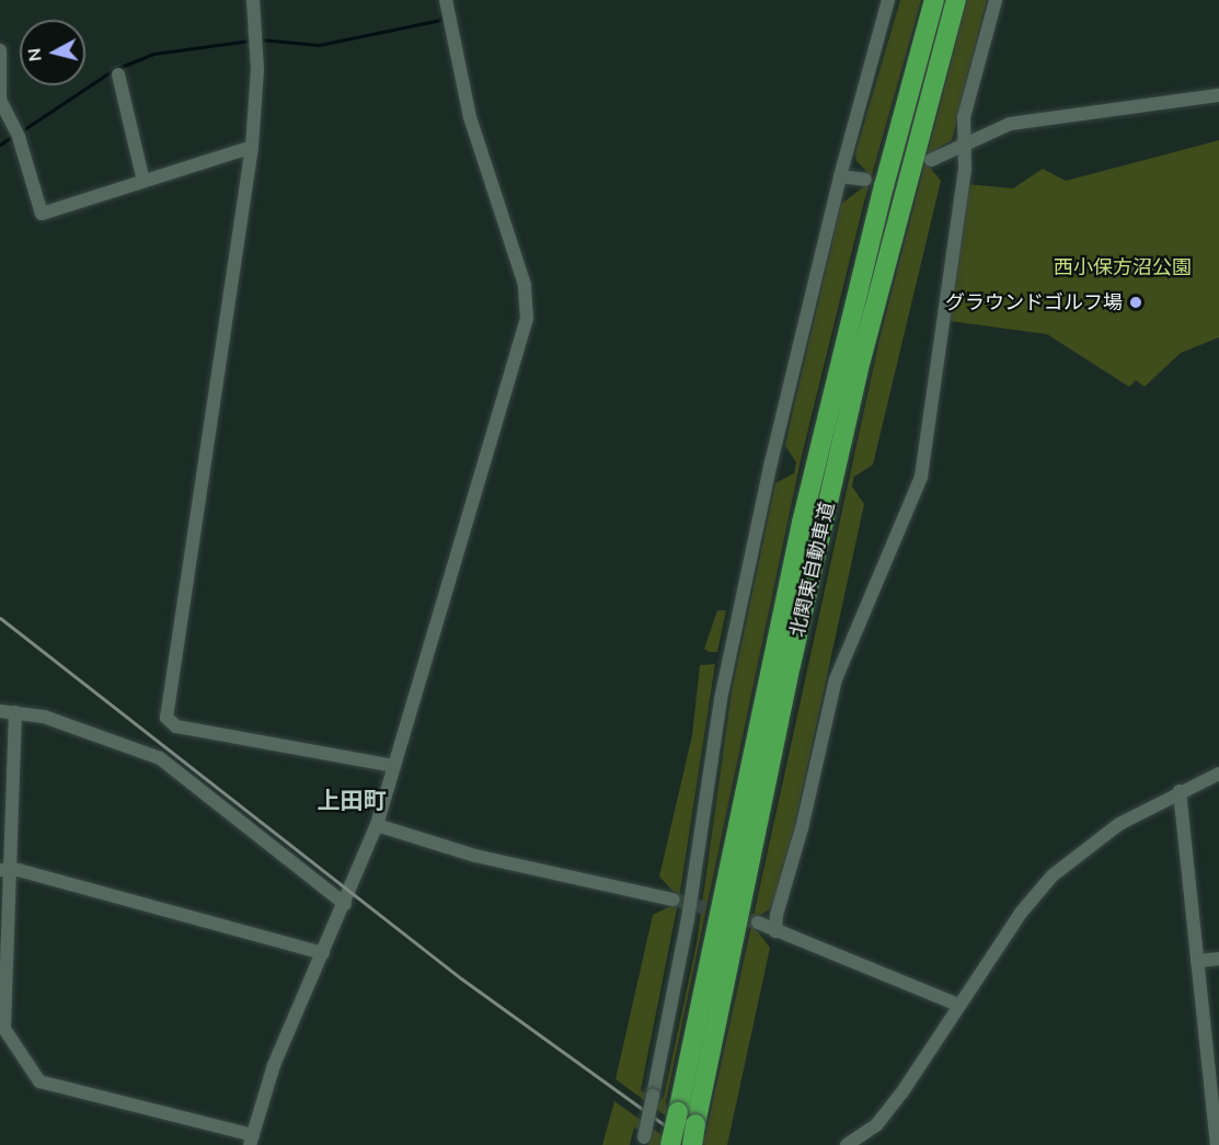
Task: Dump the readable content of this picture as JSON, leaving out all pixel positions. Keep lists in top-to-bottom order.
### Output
{
  "streets": {
    "highway": ["北関東自動車道"]
  },
  "districts": ["上田町"],
  "parks": ["西小保方沼公園"],
  "places": ["グラウンドゴルフ場"],
  "north": "left"
}
